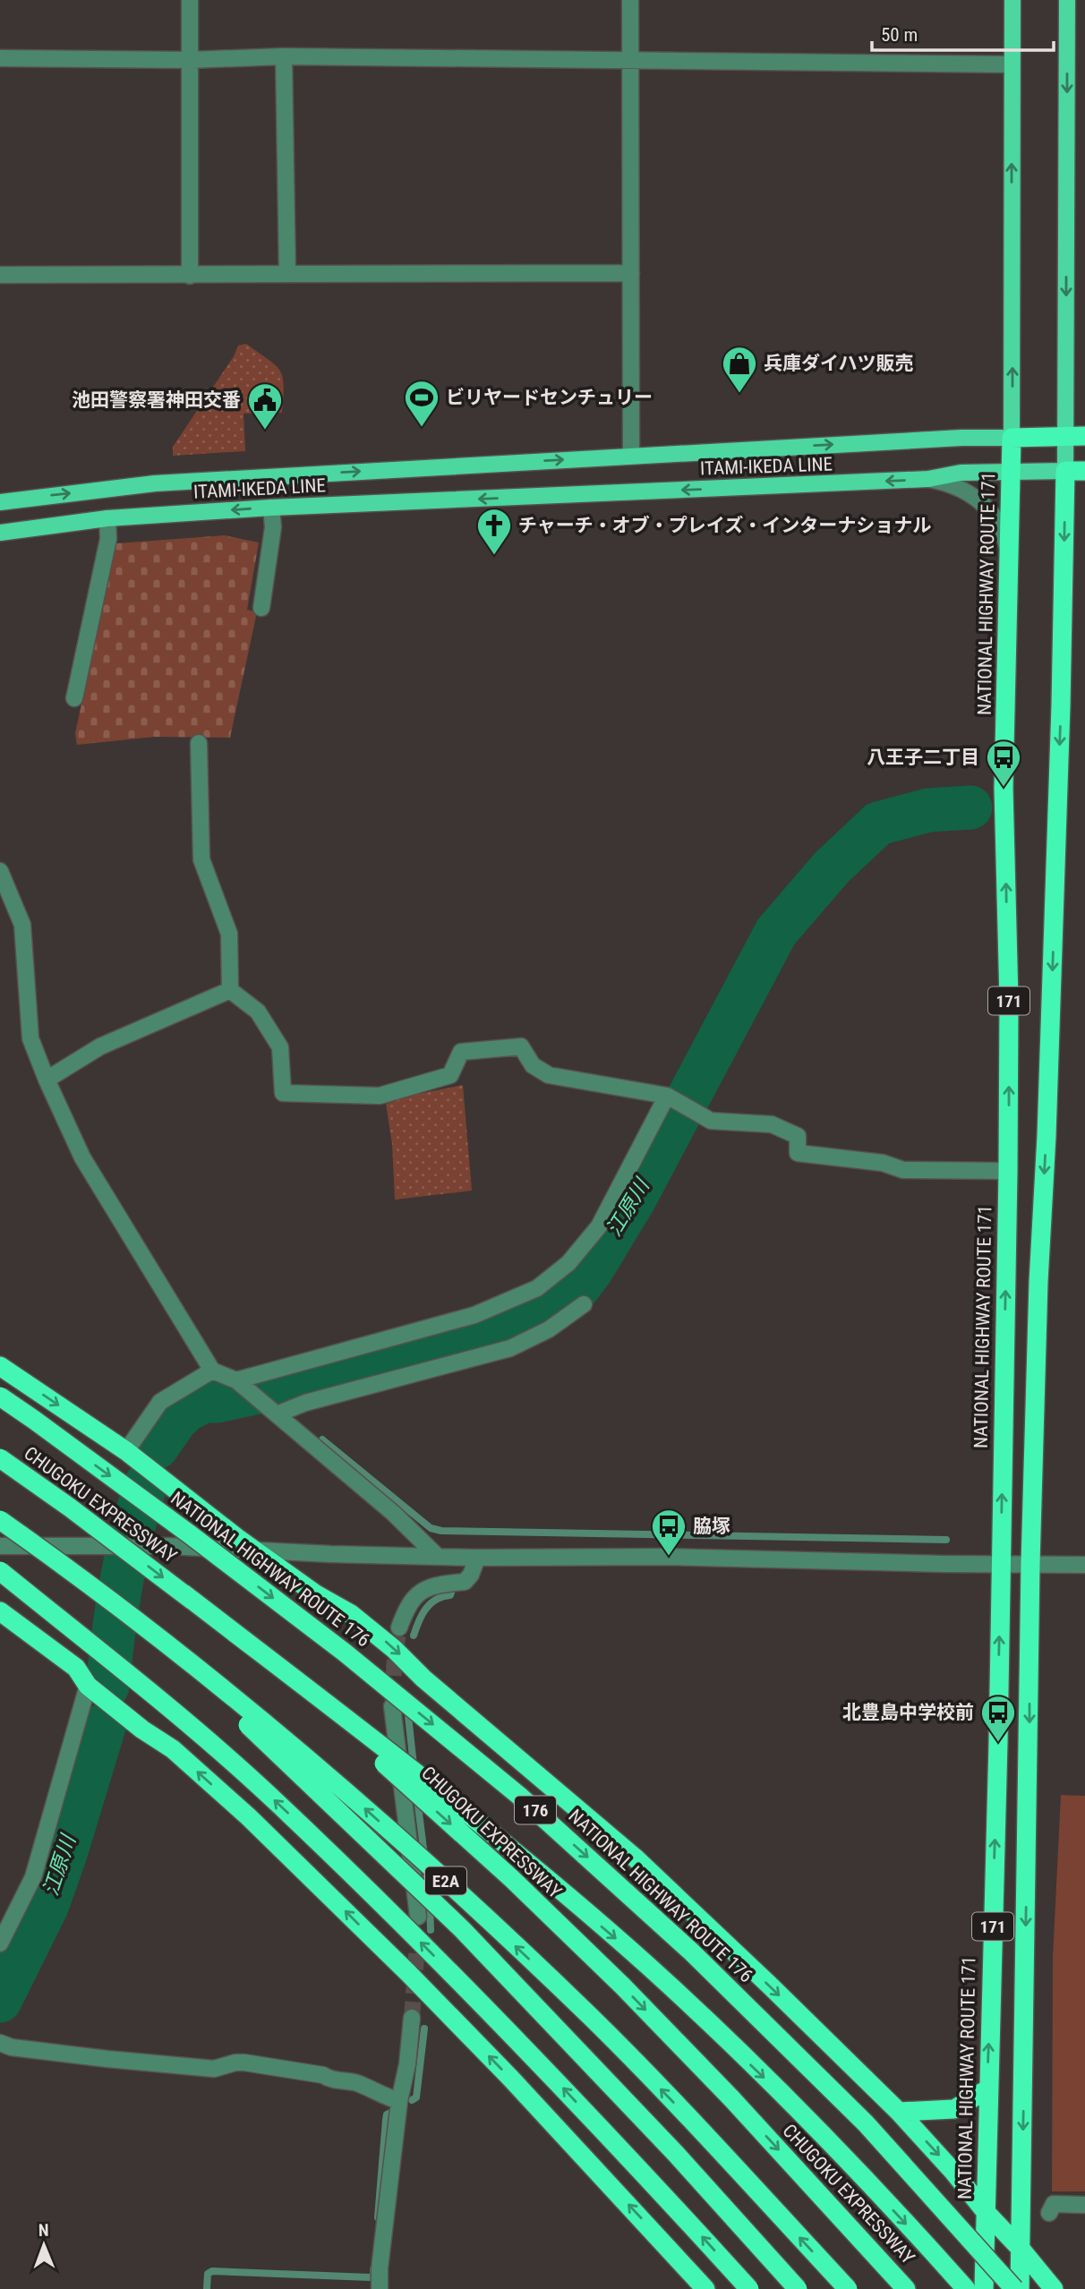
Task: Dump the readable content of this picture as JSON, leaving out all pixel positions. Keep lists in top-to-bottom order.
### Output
{
  "streets": {
    "highway": [
      "NATIONAL HIGHWAY ROUTE 171",
      "171",
      "CHUGOKU EXPRESSWAY",
      "NATIONAL HIGHWAY ROUTE 176",
      "176",
      "E2A"
    ],
    "main road": ["ITAMI-IKEDA LINE"]
  },
  "crossings": [
    ["ITAMI-IKEDA LINE", "NATIONAL HIGHWAY ROUTE 171"],
    ["ITAMI-IKEDA LINE", "171"]
  ],
  "water": ["江原川"],
  "places": {
    "shop": ["兵庫ダイハツ販売"],
    "sports": ["ビリヤードセンチュリー"],
    "public building": ["池田警察署神田交番"],
    "church": ["チャーチ・オブ・プレイズ・インターナショナル"],
    "bus stop": ["八王子二丁目", "脇塚", "北豊島中学校前"]
  },
  "scale_bar": "50 m",
  "north": "top"
}
